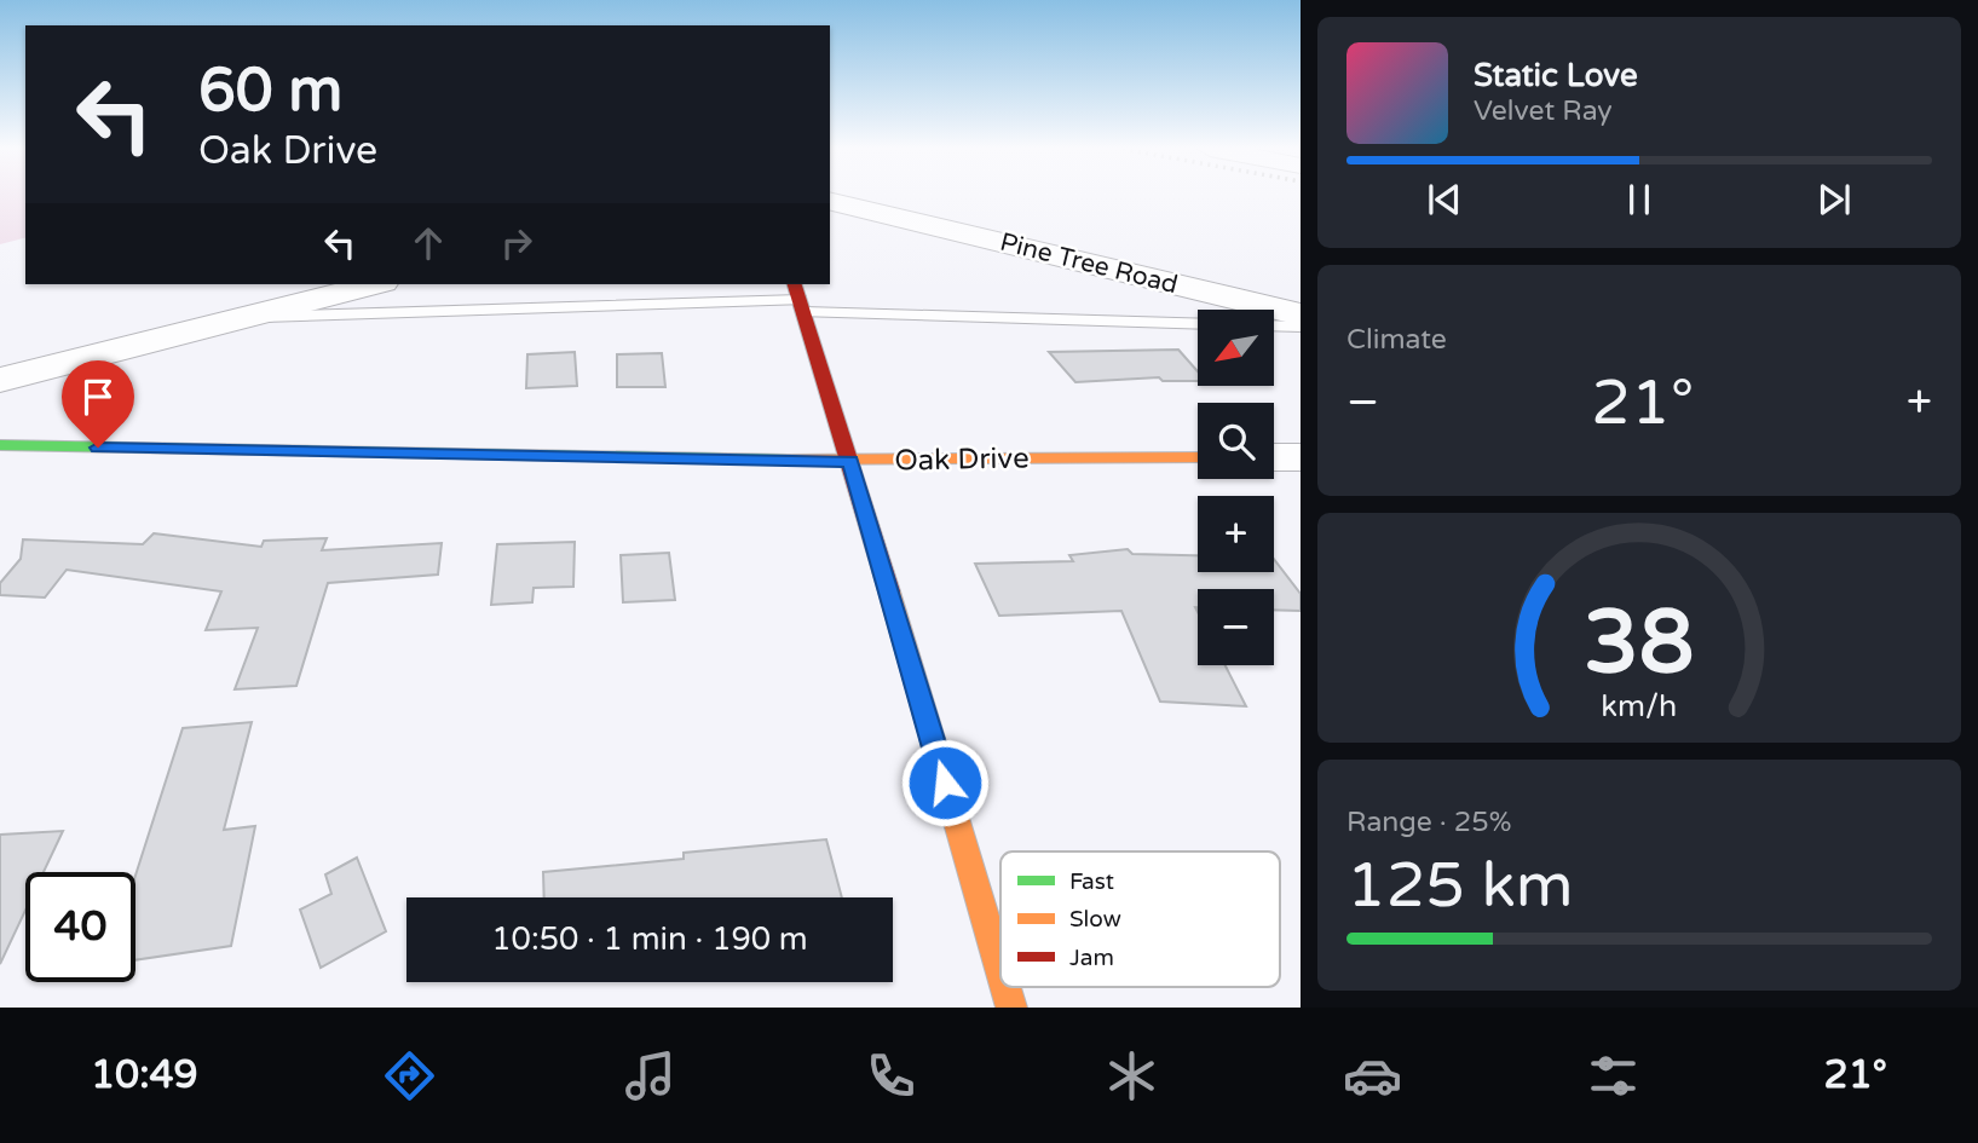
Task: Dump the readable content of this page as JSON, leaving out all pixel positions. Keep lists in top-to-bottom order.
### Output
{
  "streets": {
    "street": ["Pine Tree Road", "Oak Drive"]
  },
  "legend": ["Fast", "Slow", "Jam"],
  "north": "bottom left",
  "page": {
    "turn": ["60 m", "Oak Drive"],
    "song": ["Static Love", "Velvet Ray"],
    "tile": [
      "Climate",
      ["Range · 25%", "125 km"]
    ],
    "map_buttons": ["+", "−"],
    "heat": ["−", "21°", "+"],
    "limit": "40",
    "trip": "10:50 · 1 min · 190 m",
    "tabs": ["10:49", "21°"],
    "gauge": ["38", "km/h"]
  }
}
